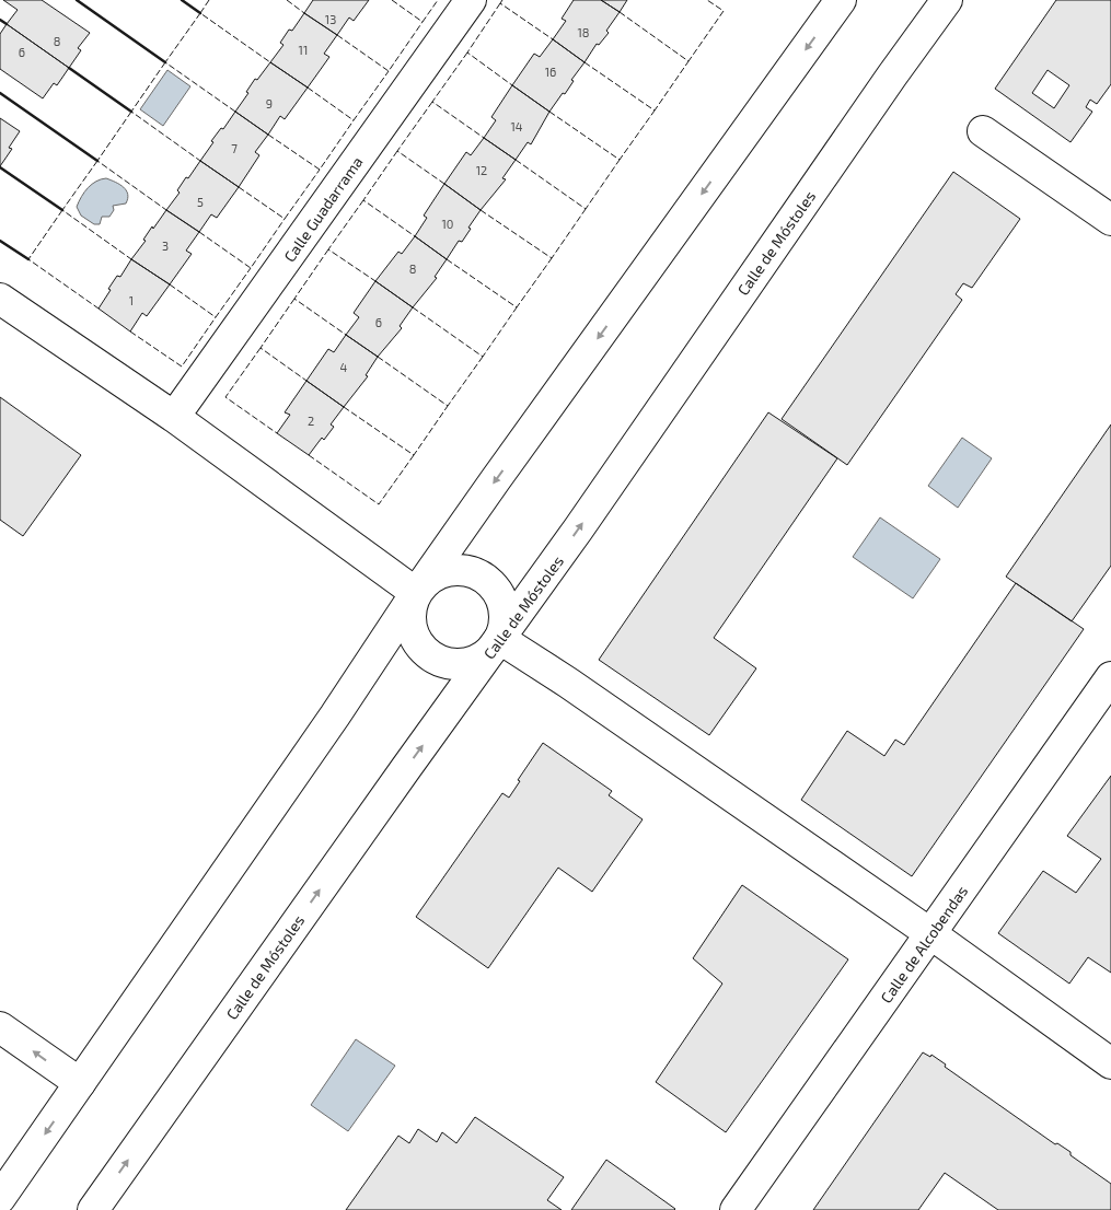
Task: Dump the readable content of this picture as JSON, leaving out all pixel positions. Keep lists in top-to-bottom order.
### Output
{
  "streets": {
    "street": ["Calle Guadarrama", "Calle de Móstoles", "Calle de Alcobendas"]
  },
  "house_numbers": [
    "13",
    "18",
    "8",
    "11",
    "6",
    "16",
    "9",
    "14",
    "7",
    "12",
    "5",
    "10",
    "3",
    "8",
    "1",
    "6",
    "4",
    "2"
  ]
}
